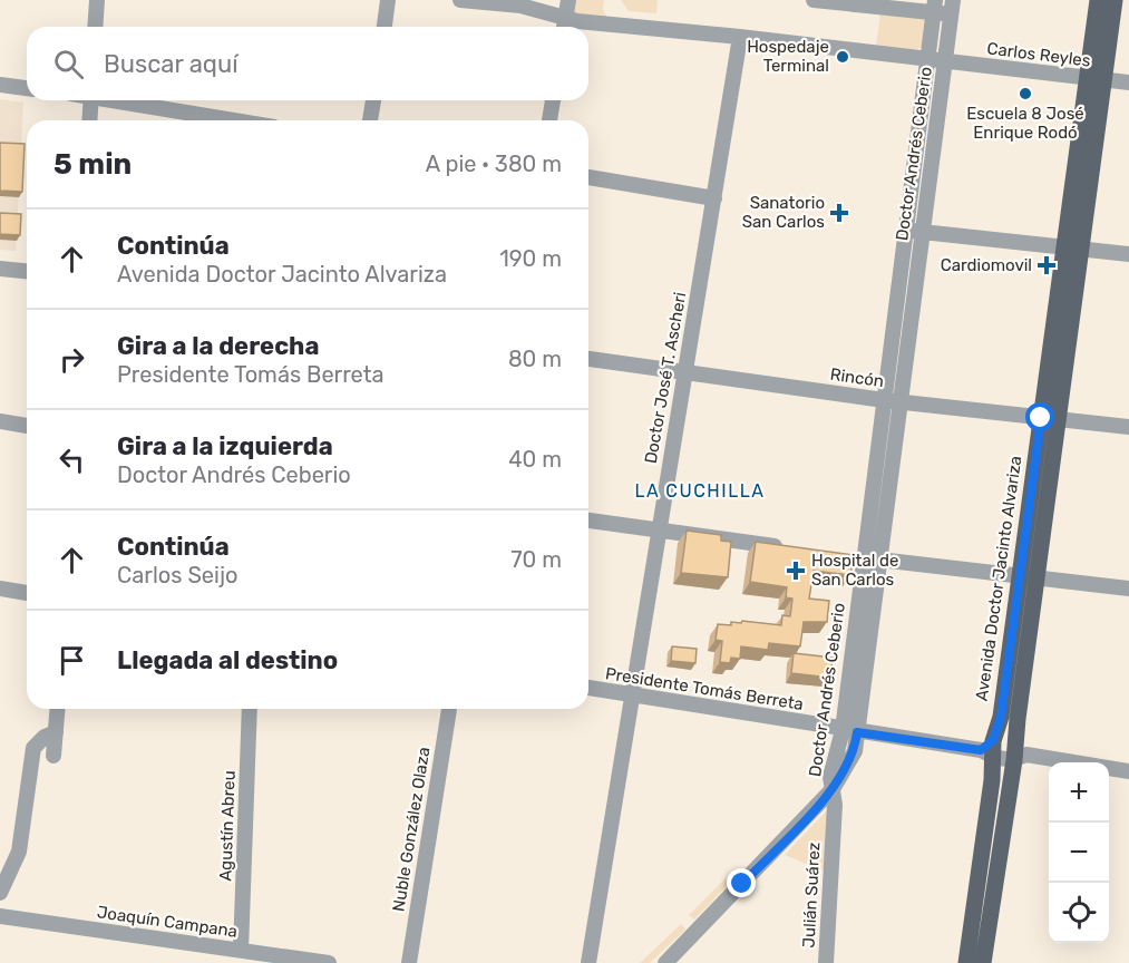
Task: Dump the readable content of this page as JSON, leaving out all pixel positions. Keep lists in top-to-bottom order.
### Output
{
  "streets": {
    "main road": ["Avenida Doctor Jacinto Alvariza"],
    "street": [
      "Carlos Reyles",
      "Doctor Andrés Ceberio",
      "Doctor José T. Ascheri",
      "Rincón",
      "Presidente Tomás Berreta",
      "Agustín Abreu",
      "Nuble González Olaza",
      "Julián Suárez",
      "Joaquín Campana"
    ]
  },
  "crossings": [
    ["Carlos Reyles", "Doctor Andrés Ceberio"],
    ["Carlos Reyles", "Doctor José T. Ascheri"],
    ["Carlos Reyles", "Avenida Doctor Jacinto Alvariza"],
    ["Doctor Andrés Ceberio", "Rincón"],
    ["Doctor Andrés Ceberio", "Presidente Tomás Berreta"],
    ["Doctor Andrés Ceberio", "Julián Suárez"],
    ["Doctor José T. Ascheri", "Rincón"],
    ["Doctor José T. Ascheri", "Presidente Tomás Berreta"],
    ["Rincón", "Avenida Doctor Jacinto Alvariza"],
    ["Avenida Doctor Jacinto Alvariza", "Presidente Tomás Berreta"],
    ["Agustín Abreu", "Joaquín Campana"]
  ],
  "districts": ["LA CUCHILLA"],
  "places": {
    "other": ["Hospedaje Terminal", "Escuela 8 José Enrique Rodó"],
    "health": ["Sanatorio San Carlos", "Cardiomovil", "Hospital de San Carlos"]
  },
  "page": {
    "search": "Buscar aquí",
    "heading": ["5 min", "A pie · 380 m"],
    "list": [
      ["Continúa", "Avenida Doctor Jacinto Alvariza", "190 m"],
      ["Gira a la derecha", "Presidente Tomás Berreta", "80 m"],
      ["Gira a la izquierda", "Doctor Andrés Ceberio", "40 m"],
      ["Continúa", "Carlos Seijo", "70 m"],
      "Llegada al destino"
    ],
    "map_buttons": ["+", "−"]
  }
}
